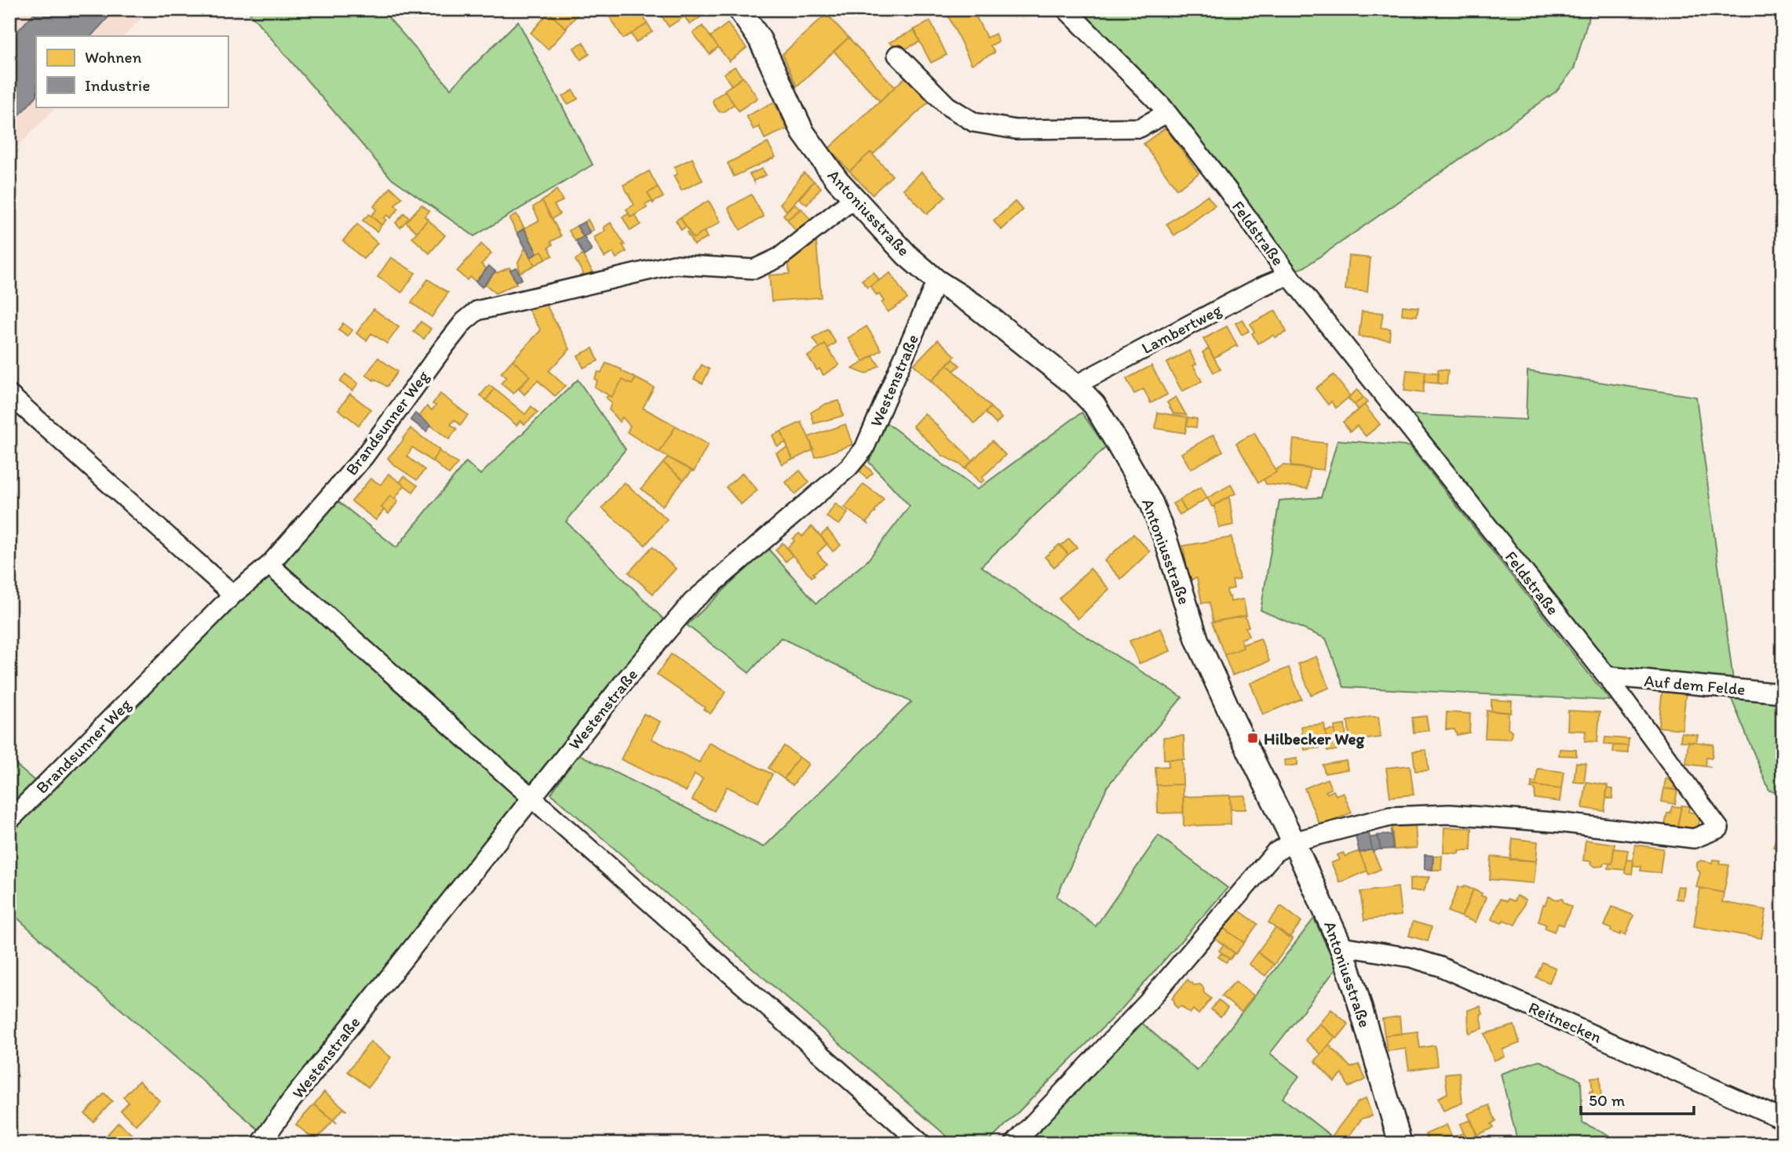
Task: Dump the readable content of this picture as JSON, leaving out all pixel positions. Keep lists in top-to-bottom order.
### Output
{
  "streets": {
    "street": [
      "Antoniusstraße",
      "Feldstraße",
      "Lambertweg",
      "Westenstraße",
      "Brandsunner Weg",
      "Auf dem Felde",
      "Reitnecken"
    ]
  },
  "crossings": [
    ["Antoniusstraße", "Feldstraße"],
    ["Antoniusstraße", "Lambertweg"],
    ["Antoniusstraße", "Westenstraße"],
    ["Antoniusstraße", "Brandsunner Weg"],
    ["Antoniusstraße", "Reitnecken"],
    ["Feldstraße", "Lambertweg"],
    ["Feldstraße", "Auf dem Felde"]
  ],
  "places": {
    "transit": ["Hilbecker Weg"]
  },
  "legend": ["Wohnen", "Industrie"],
  "scale_bar": "50 m"
}
